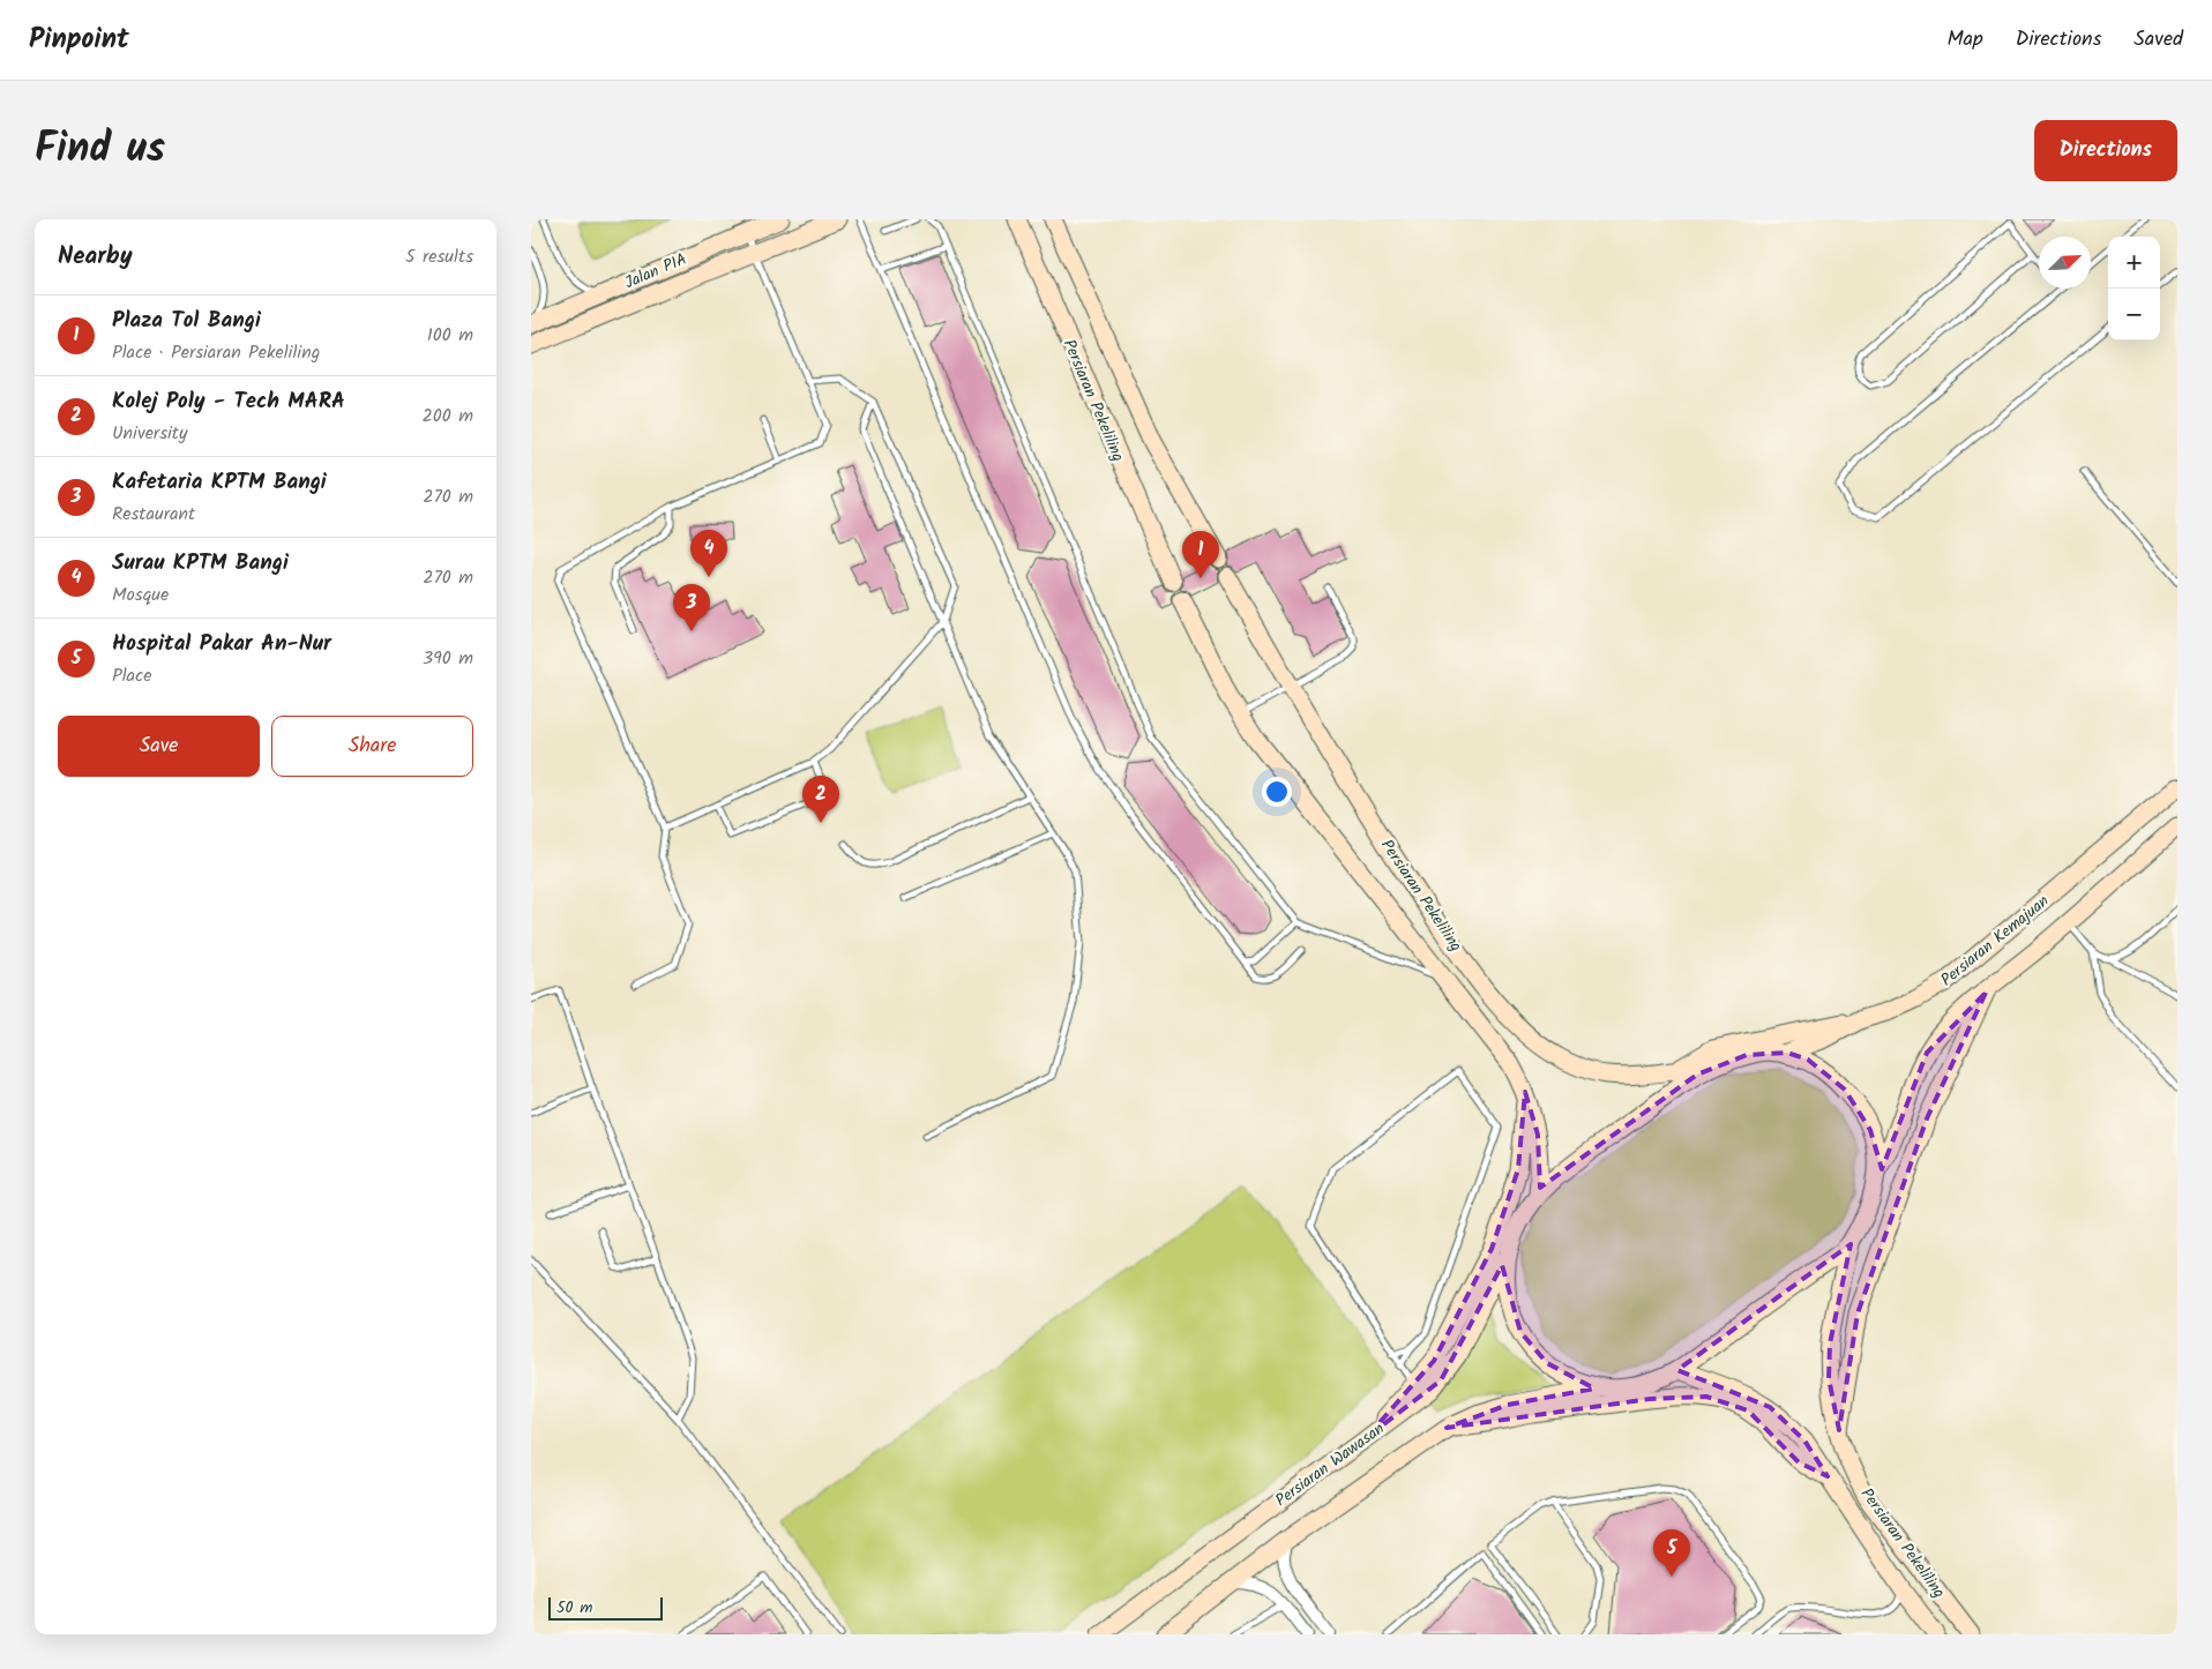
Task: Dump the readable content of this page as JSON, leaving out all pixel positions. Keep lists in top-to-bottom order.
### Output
{
  "streets": {
    "main road": [
      "Jalan P1A",
      "Persiaran Pekeliling",
      "Persiaran Kemajuan",
      "Persiaran Wawasan"
    ]
  },
  "crossings": [
    ["Persiaran Pekeliling", "Persiaran Kemajuan"],
    ["Persiaran Pekeliling", "Persiaran Wawasan"]
  ],
  "scale_bar": "50 m",
  "north": "top right",
  "page": {
    "header": "Pinpoint",
    "nav": ["Map", "Directions", "Saved"],
    "title": "Find us",
    "buttons": [
      "Directions",
      ["Save", "Share"]
    ],
    "heading": ["Nearby", "5 results"],
    "map_buttons": ["+", "−"],
    "list": [
      {
        "mark": "1",
        "name": "Plaza Tol Bangi",
        "note": "Place · Persiaran Pekeliling",
        "value": "100 m"
      },
      {
        "mark": "2",
        "name": "Kolej Poly - Tech MARA",
        "note": "University",
        "value": "200 m"
      },
      {
        "mark": "3",
        "name": "Kafetaria KPTM Bangi",
        "note": "Restaurant",
        "value": "270 m"
      },
      {
        "mark": "4",
        "name": "Surau KPTM Bangi",
        "note": "Mosque",
        "value": "270 m"
      },
      {
        "mark": "5",
        "name": "Hospital Pakar An-Nur",
        "note": "Place",
        "value": "390 m"
      }
    ],
    "pins": [
      "4",
      "1",
      "3",
      "2",
      "5"
    ],
    "scale": "50 m"
  }
}
